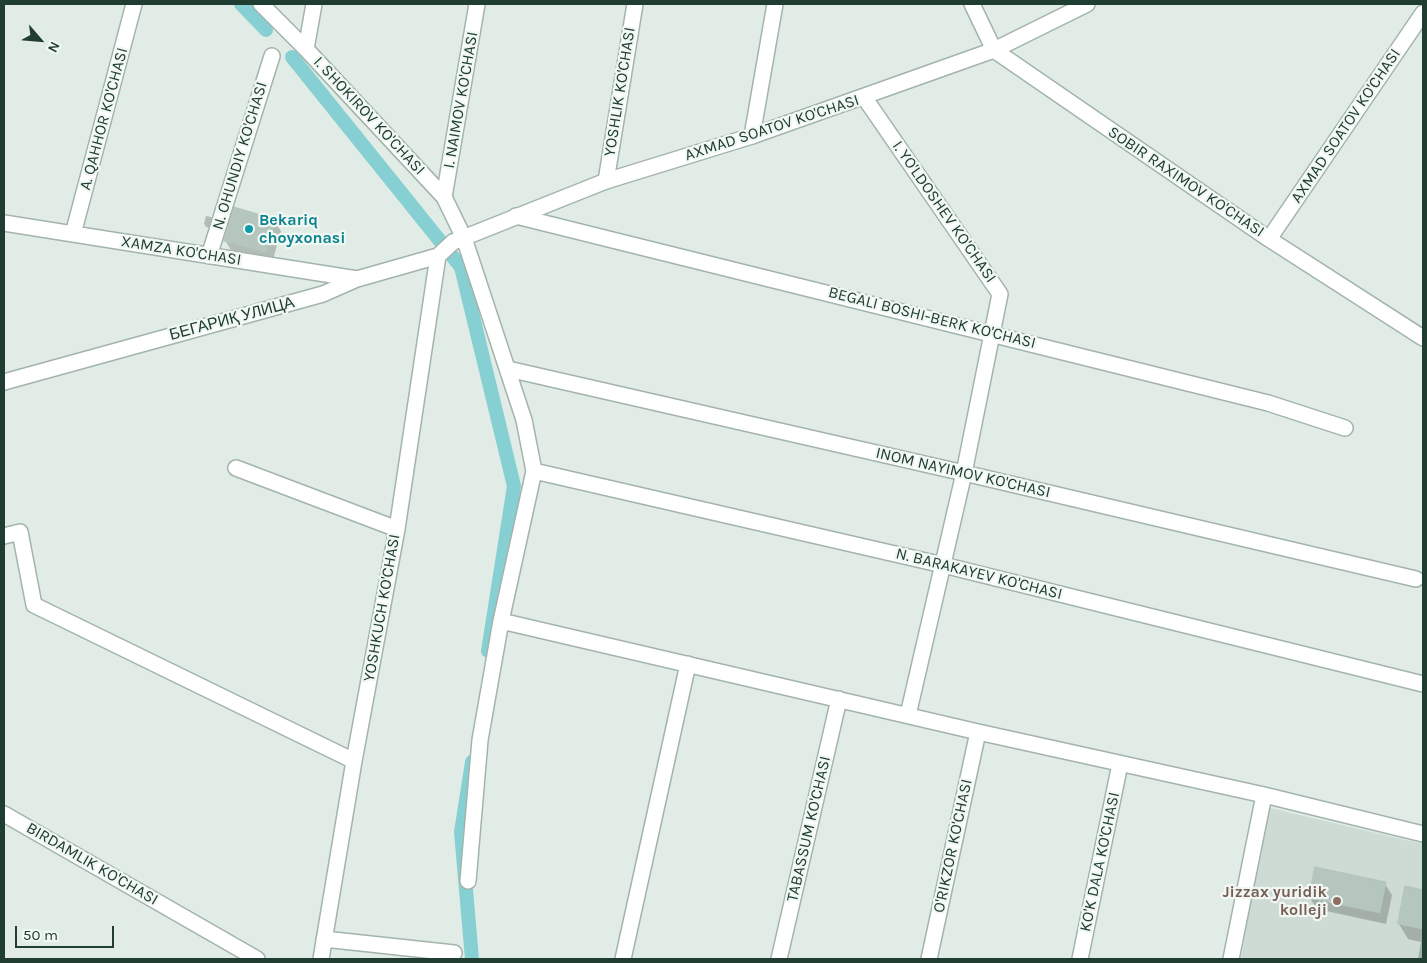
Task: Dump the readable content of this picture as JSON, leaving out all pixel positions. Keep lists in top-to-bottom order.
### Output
{
  "streets": {
    "street": [
      "YOSHLIK KO'CHASI",
      "I. NAIMOV KO'CHASI",
      "I. SHOKIROV KO'CHASI",
      "A. QAHHOR KO'CHASI",
      "AXMAD SOATOV KO'CHASI",
      "N. OHUNDIY KO'CHASI",
      "SOBIR RAXIMOV KO'CHASI",
      "I. YO'LDOSHEV KO'CHASI",
      "XAMZA KO'CHASI",
      "BEGALI BOSHI-BERK KO'CHASI",
      "БЕГАРИҚ УЛИЦА",
      "INOM NAYIMOV KO'CHASI",
      "N. BARAKAYEV KO'CHASI",
      "YOSHKUCH KO'CHASI",
      "TABASSUM KO'CHASI",
      "O'RIKZOR KO'CHASI",
      "KO'K DALA KO'CHASI",
      "BIRDAMLIK KO'CHASI"
    ]
  },
  "crossings": [
    ["YOSHLIK KO'CHASI", "AXMAD SOATOV KO'CHASI"],
    ["I. NAIMOV KO'CHASI", "I. SHOKIROV KO'CHASI"],
    ["I. SHOKIROV KO'CHASI", "AXMAD SOATOV KO'CHASI"],
    ["I. SHOKIROV KO'CHASI", "БЕГАРИҚ УЛИЦА"],
    ["I. SHOKIROV KO'CHASI", "INOM NAYIMOV KO'CHASI"],
    ["I. SHOKIROV KO'CHASI", "N. BARAKAYEV KO'CHASI"],
    ["I. SHOKIROV KO'CHASI", "YOSHKUCH KO'CHASI"],
    ["A. QAHHOR KO'CHASI", "XAMZA KO'CHASI"],
    ["AXMAD SOATOV KO'CHASI", "SOBIR RAXIMOV KO'CHASI"],
    ["AXMAD SOATOV KO'CHASI", "I. YO'LDOSHEV KO'CHASI"],
    ["AXMAD SOATOV KO'CHASI", "BEGALI BOSHI-BERK KO'CHASI"],
    ["AXMAD SOATOV KO'CHASI", "БЕГАРИҚ УЛИЦА"],
    ["AXMAD SOATOV KO'CHASI", "YOSHKUCH KO'CHASI"],
    ["N. OHUNDIY KO'CHASI", "XAMZA KO'CHASI"],
    ["I. YO'LDOSHEV KO'CHASI", "BEGALI BOSHI-BERK KO'CHASI"],
    ["I. YO'LDOSHEV KO'CHASI", "INOM NAYIMOV KO'CHASI"],
    ["I. YO'LDOSHEV KO'CHASI", "N. BARAKAYEV KO'CHASI"],
    ["XAMZA KO'CHASI", "БЕГАРИҚ УЛИЦА"],
    ["БЕГАРИҚ УЛИЦА", "YOSHKUCH KO'CHASI"]
  ],
  "places": ["Bekariq choyxonasi", "Jizzax yuridik kolleji"],
  "scale_bar": "50 m",
  "north": "bottom right"
}
